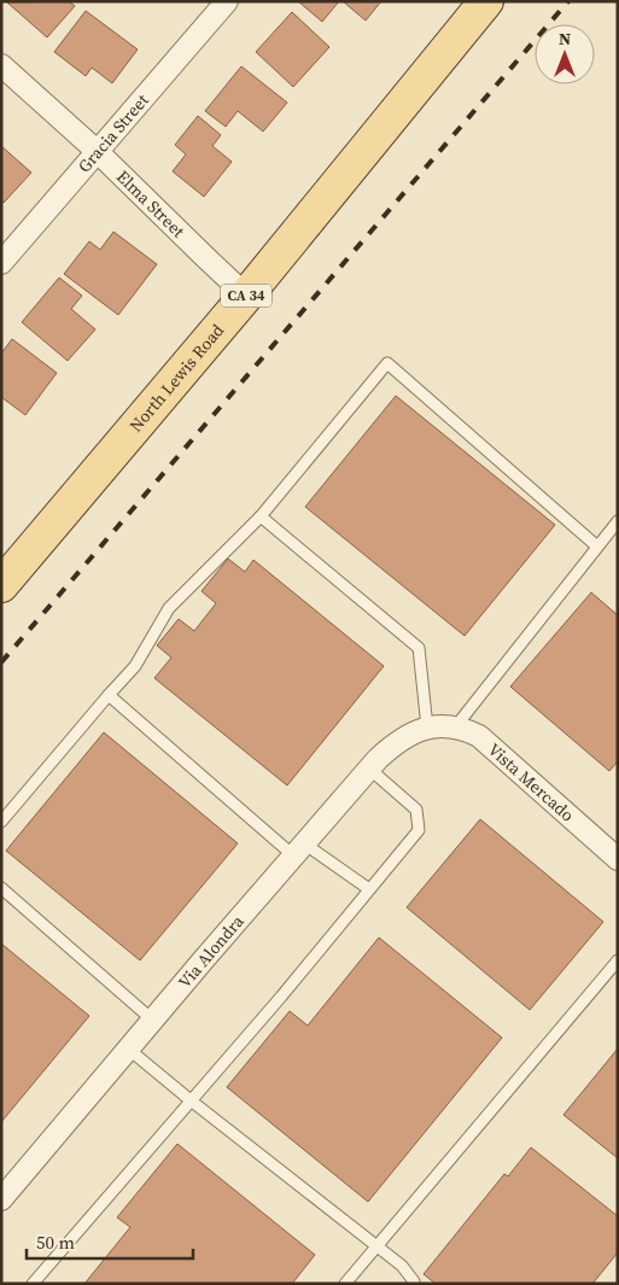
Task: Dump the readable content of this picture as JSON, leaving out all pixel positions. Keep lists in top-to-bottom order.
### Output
{
  "streets": {
    "main road": ["CA 34", "North Lewis Road"],
    "street": [
      "Gracia Street",
      "Elma Street",
      "Vista Mercado",
      "Via Alondra"
    ]
  },
  "crossings": [
    ["Gracia Street", "Elma Street"],
    ["Elma Street", "North Lewis Road"],
    ["Vista Mercado", "Via Alondra"]
  ],
  "scale_bar": "50 m",
  "north": "top"
}
